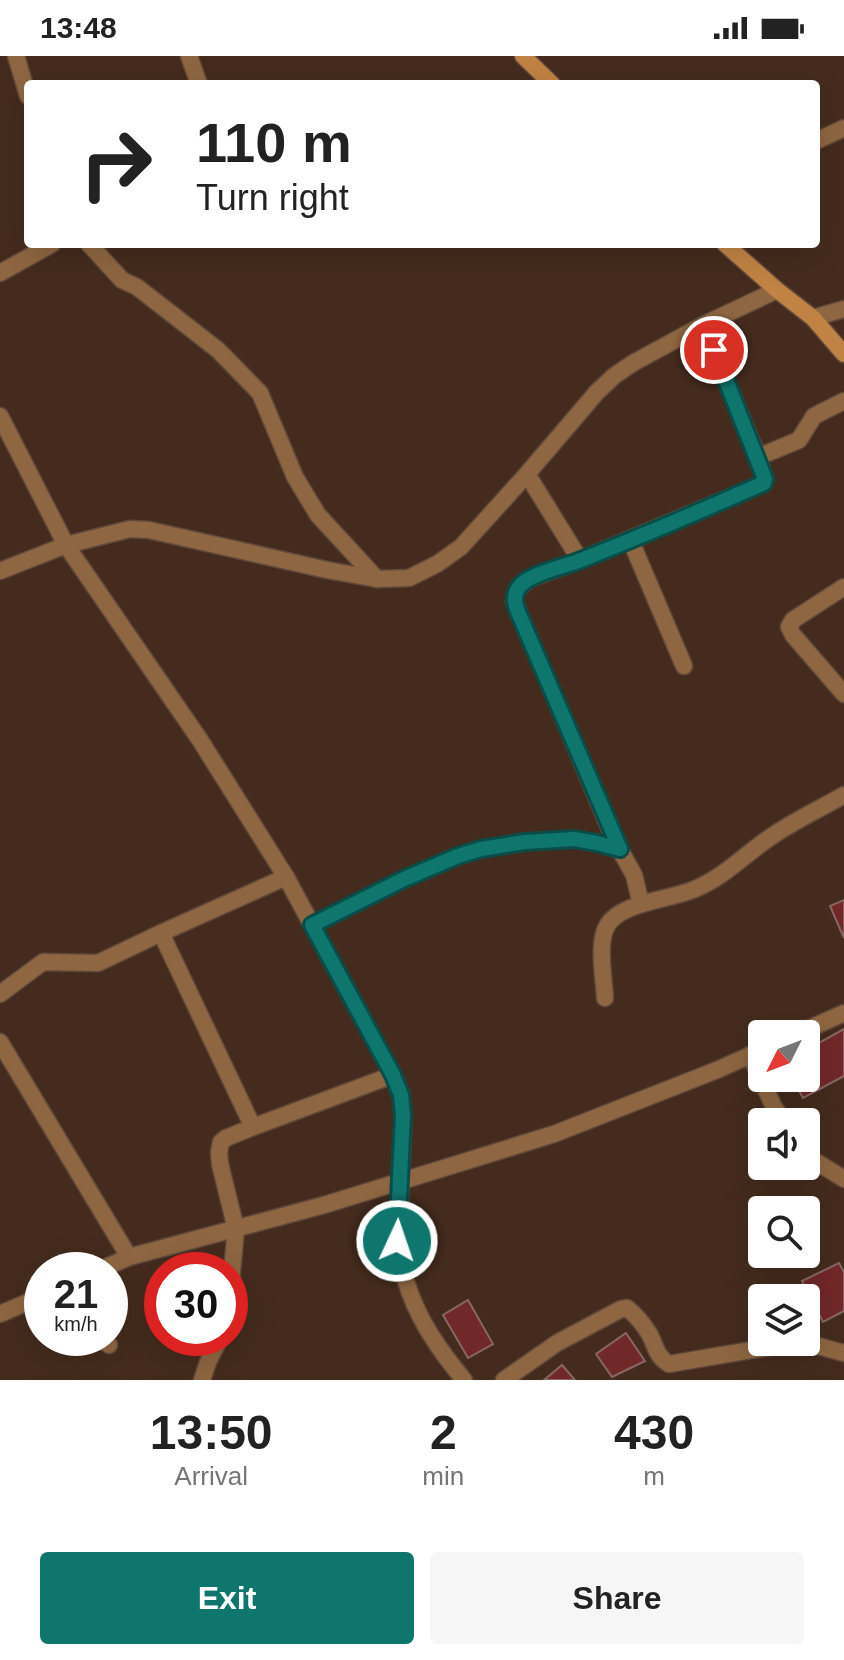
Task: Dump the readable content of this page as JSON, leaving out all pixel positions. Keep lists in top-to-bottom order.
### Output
{
  "north": "bottom left",
  "page": {
    "status": "13:48",
    "turn": ["110 m", "Turn right"],
    "speed": "21 km/h",
    "limit": "30",
    "eta": [
      "13:50",
      "Arrival",
      "2",
      "min",
      "430",
      "m"
    ],
    "buttons": ["Exit", "Share"]
  }
}
